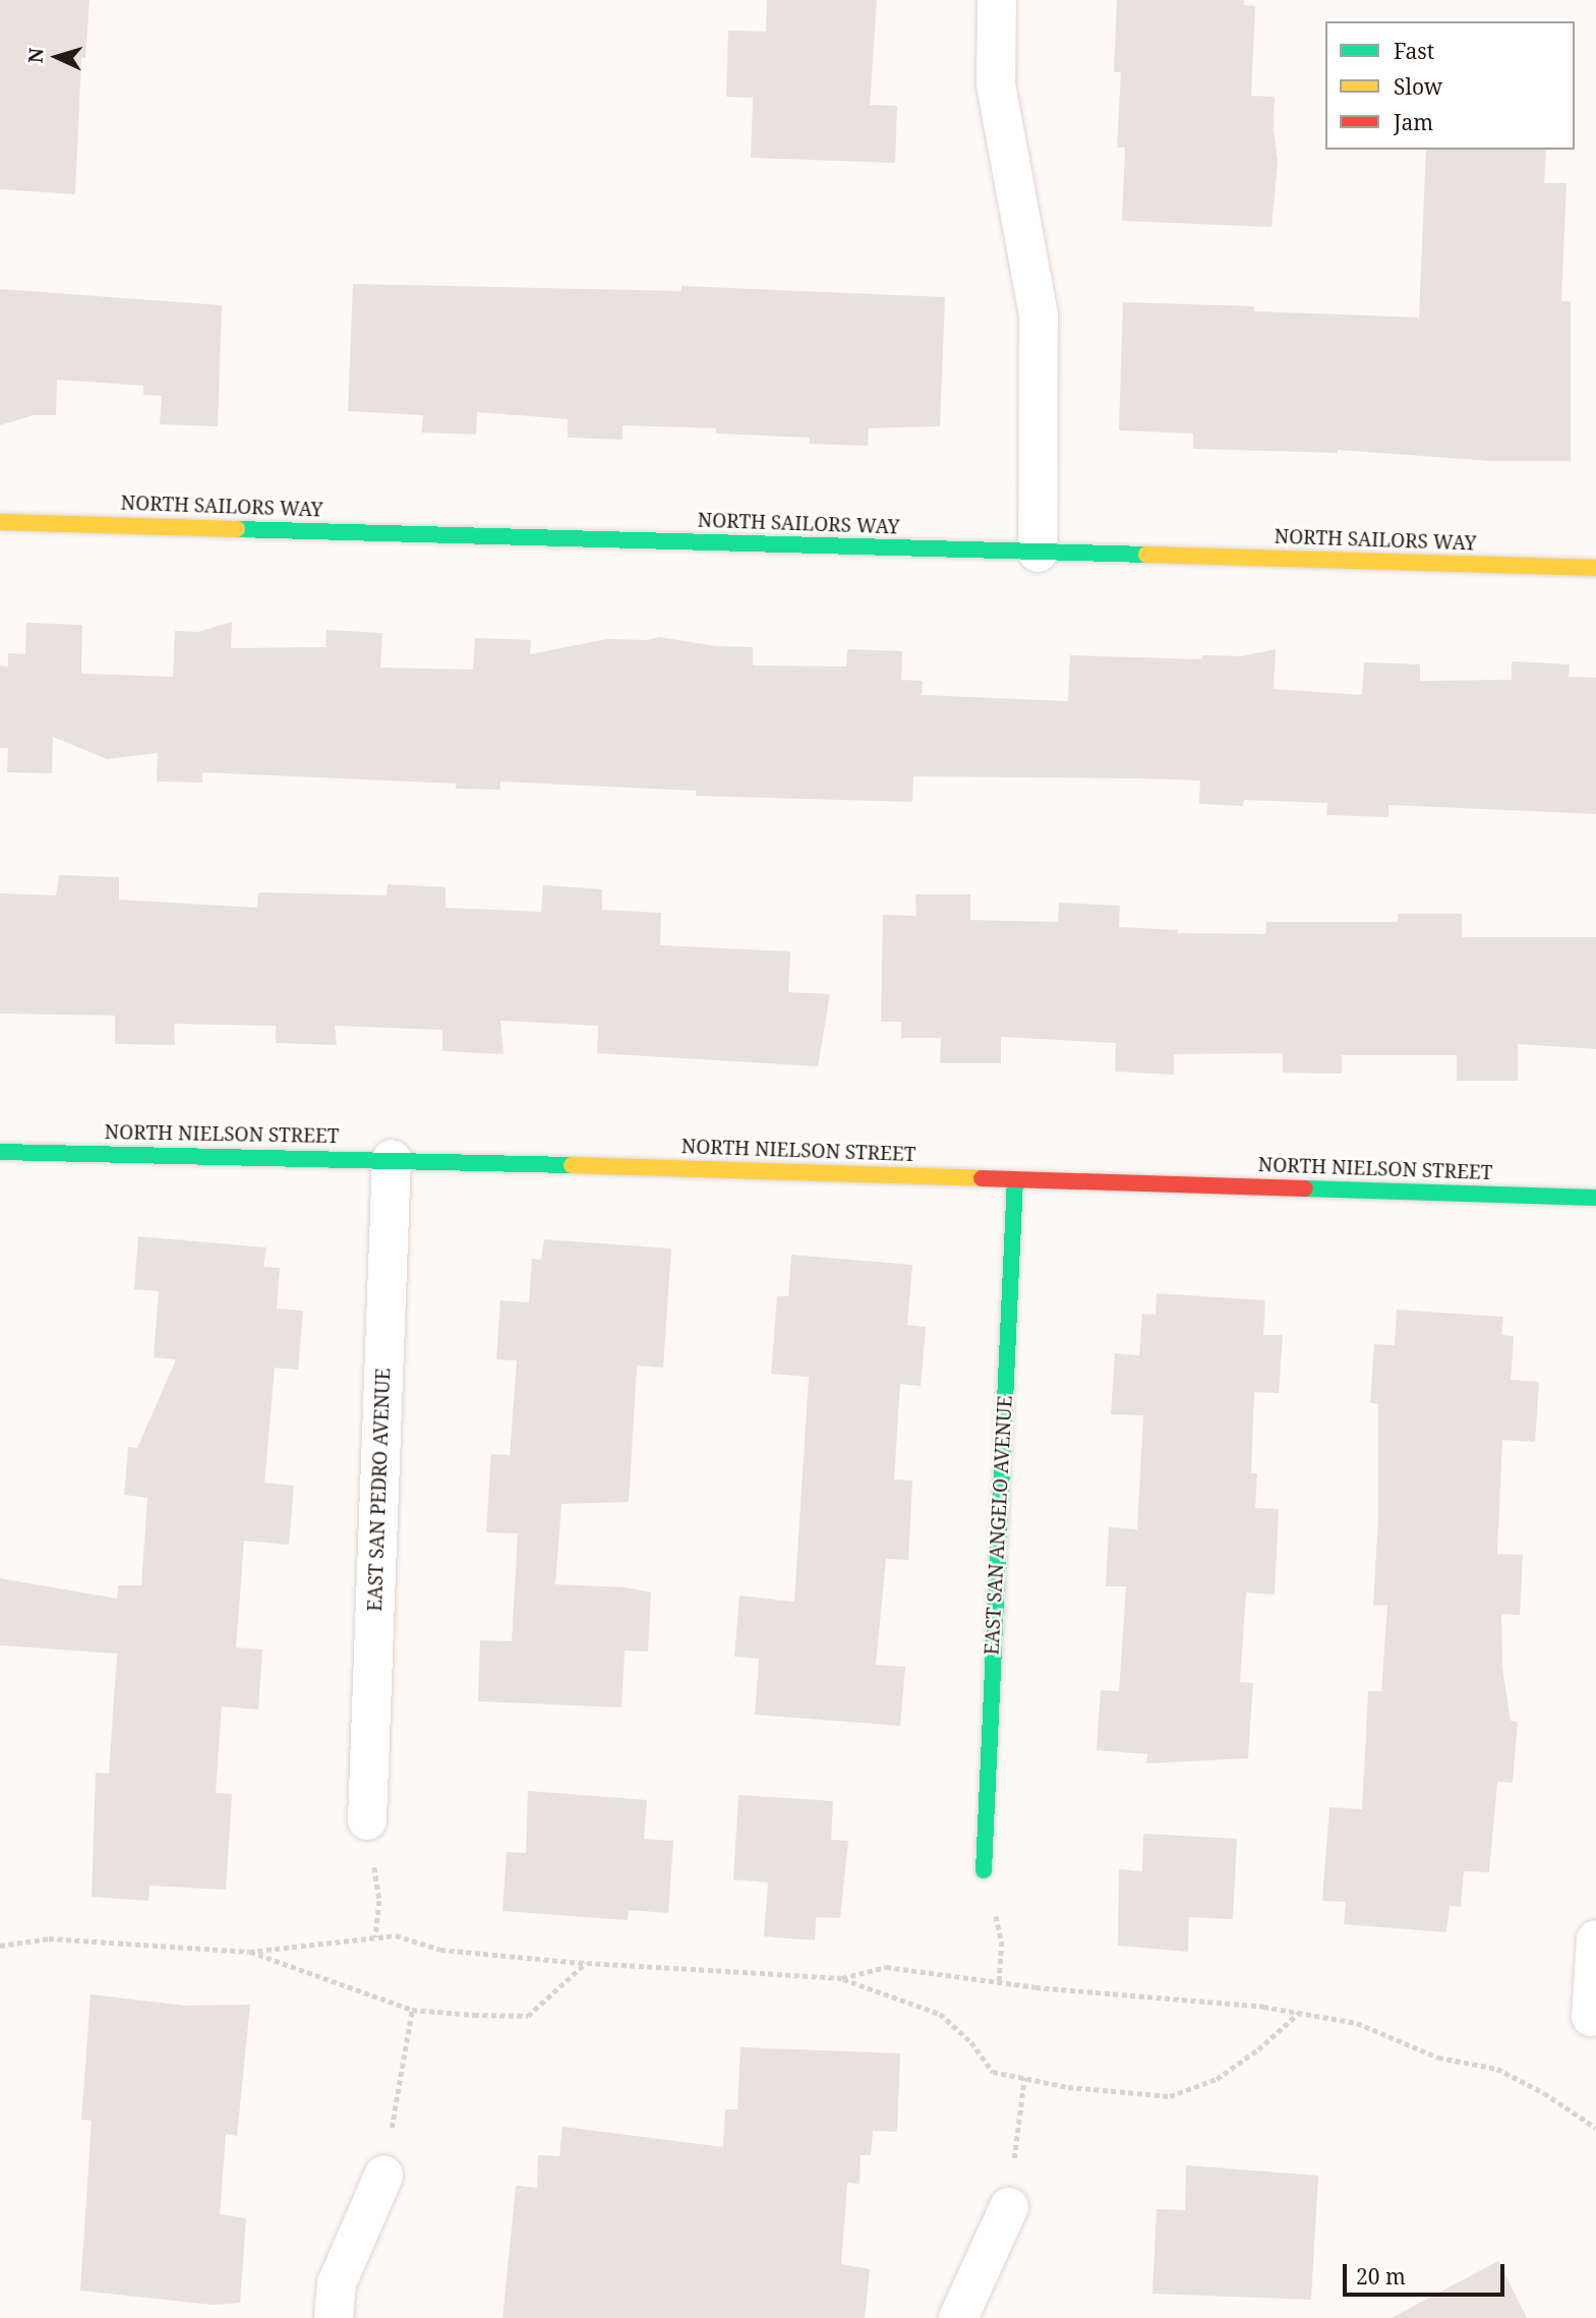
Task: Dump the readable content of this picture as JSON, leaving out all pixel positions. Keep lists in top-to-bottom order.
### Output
{
  "streets": {
    "street": [
      "NORTH SAILORS WAY",
      "NORTH NIELSON STREET",
      "EAST SAN PEDRO AVENUE",
      "EAST SAN ANGELO AVENUE"
    ]
  },
  "crossings": [
    ["NORTH NIELSON STREET", "EAST SAN PEDRO AVENUE"],
    ["NORTH NIELSON STREET", "EAST SAN ANGELO AVENUE"]
  ],
  "legend": ["Fast", "Slow", "Jam"],
  "scale_bar": "20 m",
  "north": "left"
}
